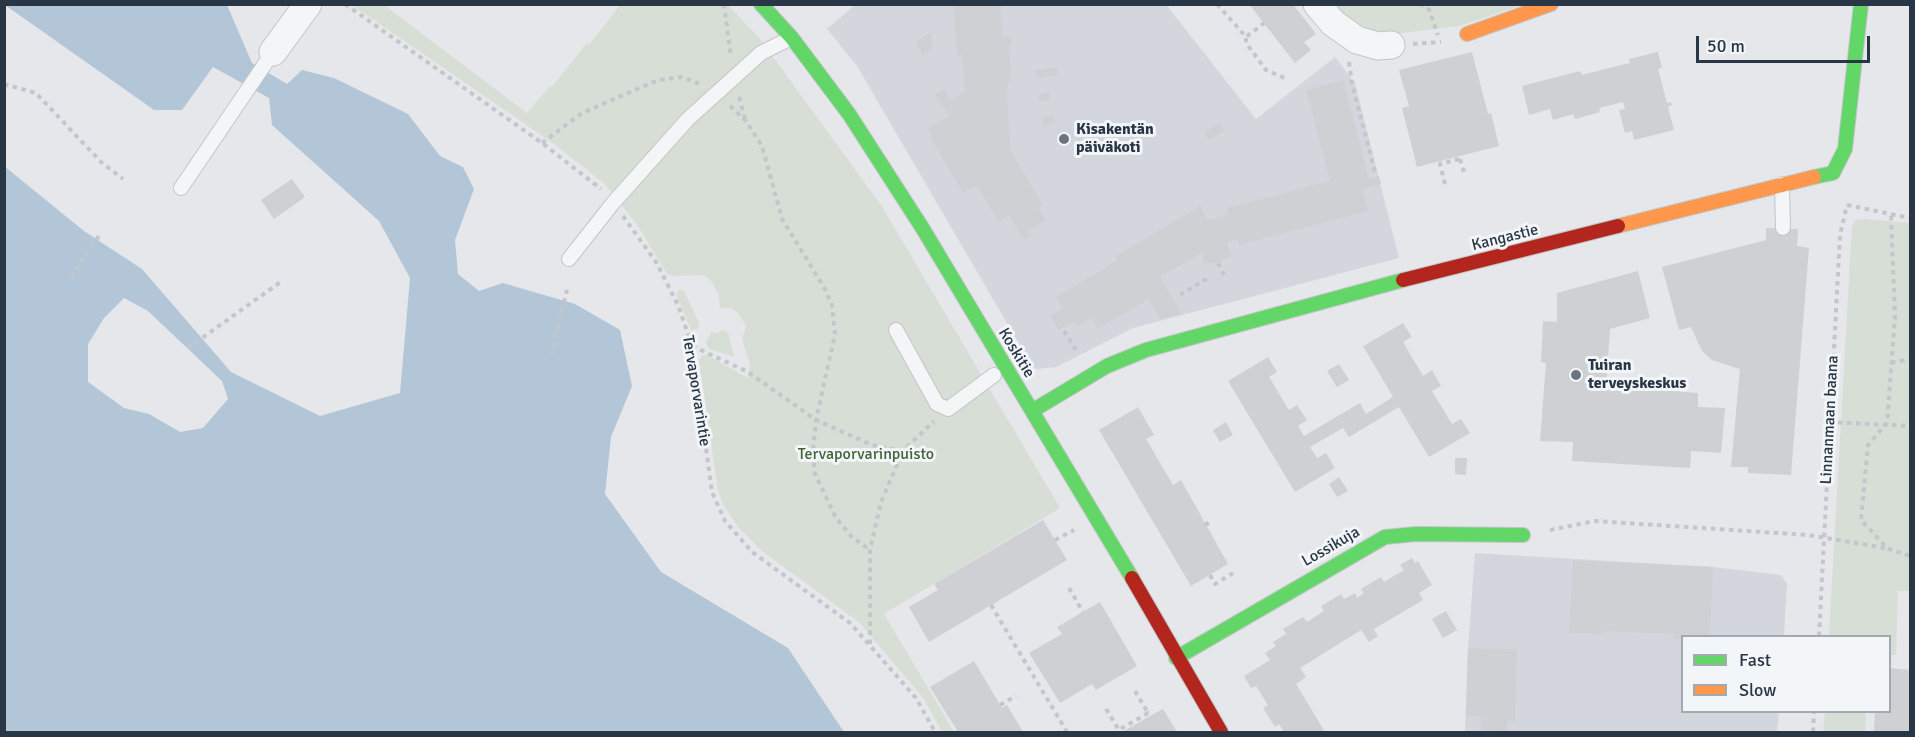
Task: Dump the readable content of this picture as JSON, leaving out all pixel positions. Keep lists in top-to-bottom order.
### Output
{
  "streets": {
    "street": ["Kangastie", "Koskitie", "Lossikuja"],
    "path": ["Tervaporvarintie", "Linnanmaan baana"]
  },
  "crossings": [
    ["Kangastie", "Koskitie"],
    ["Koskitie", "Lossikuja"]
  ],
  "parks": ["Tervaporvarinpuisto"],
  "places": ["Kisakentän päiväkoti", "Tuiran terveyskeskus"],
  "legend": ["Fast", "Slow"],
  "scale_bar": "50 m"
}
